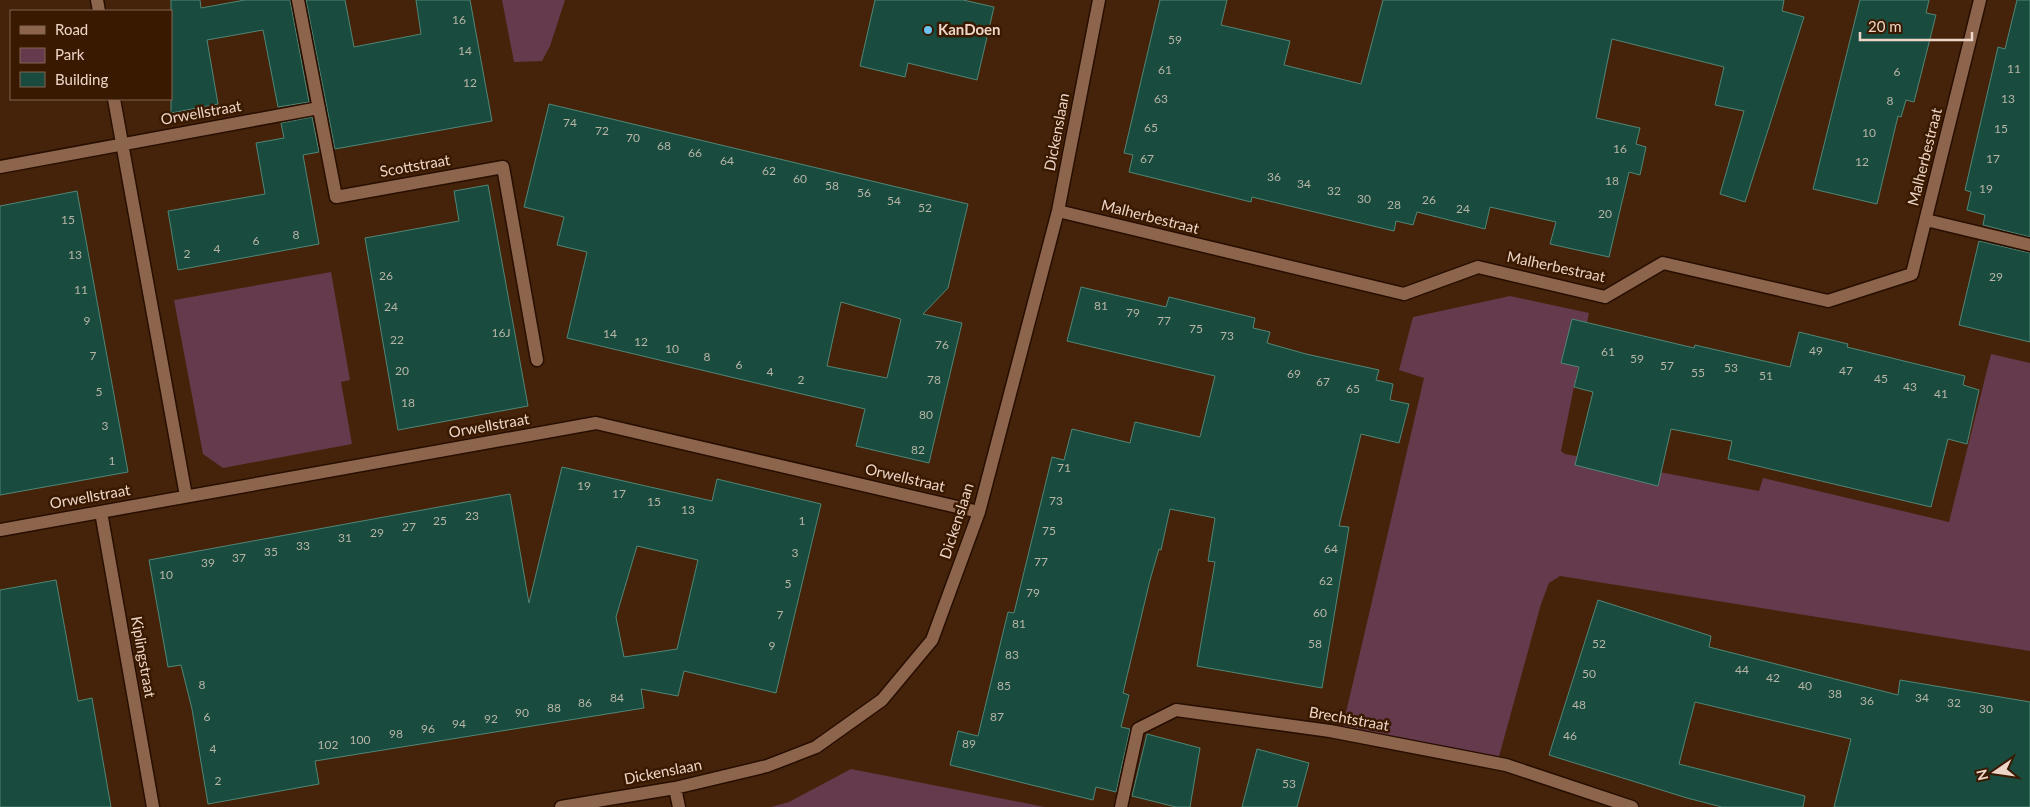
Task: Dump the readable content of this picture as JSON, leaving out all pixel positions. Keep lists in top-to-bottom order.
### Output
{
  "streets": {
    "street": [
      "Orwellstraat",
      "Dickenslaan",
      "Malherbestraat",
      "Scottstraat",
      "Kiplingstraat",
      "Brechtstraat"
    ]
  },
  "crossings": [
    ["Orwellstraat", "Dickenslaan"],
    ["Orwellstraat", "Scottstraat"],
    ["Orwellstraat", "Kiplingstraat"],
    ["Dickenslaan", "Malherbestraat"]
  ],
  "places": ["KanDoen"],
  "house_numbers": [
    "16",
    "59",
    "14",
    "11",
    "61",
    "6",
    "12",
    "63",
    "13",
    "8",
    "74",
    "65",
    "15",
    "72",
    "10",
    "70",
    "68",
    "16",
    "66",
    "67",
    "17",
    "64",
    "12",
    "62",
    "36",
    "60",
    "18",
    "34",
    "58",
    "19",
    "32",
    "56",
    "30",
    "26",
    "54",
    "28",
    "52",
    "24",
    "20",
    "15",
    "8",
    "6",
    "4",
    "2",
    "13",
    "26",
    "29",
    "11",
    "81",
    "24",
    "79",
    "9",
    "77",
    "75",
    "16J",
    "14",
    "73",
    "22",
    "12",
    "76",
    "10",
    "49",
    "61",
    "7",
    "8",
    "59",
    "6",
    "57",
    "53",
    "20",
    "47",
    "4",
    "55",
    "69",
    "51",
    "45",
    "2",
    "78",
    "67",
    "43",
    "65",
    "5",
    "41",
    "18",
    "80",
    "3",
    "82",
    "1",
    "71",
    "19",
    "17",
    "73",
    "15",
    "13",
    "23",
    "25",
    "1",
    "27",
    "75",
    "29",
    "31",
    "33",
    "64",
    "35",
    "3",
    "37",
    "77",
    "39",
    "10",
    "62",
    "5",
    "79",
    "60",
    "7",
    "81",
    "58",
    "52",
    "9",
    "83",
    "44",
    "50",
    "42",
    "8",
    "85",
    "40",
    "38",
    "84",
    "34",
    "36",
    "86",
    "32",
    "48",
    "88",
    "30",
    "90",
    "6",
    "87",
    "92",
    "94",
    "96",
    "98",
    "46",
    "100",
    "89",
    "102",
    "4",
    "2",
    "53"
  ],
  "legend": ["Road", "Park", "Building"],
  "scale_bar": "20 m",
  "north": "left"
}
